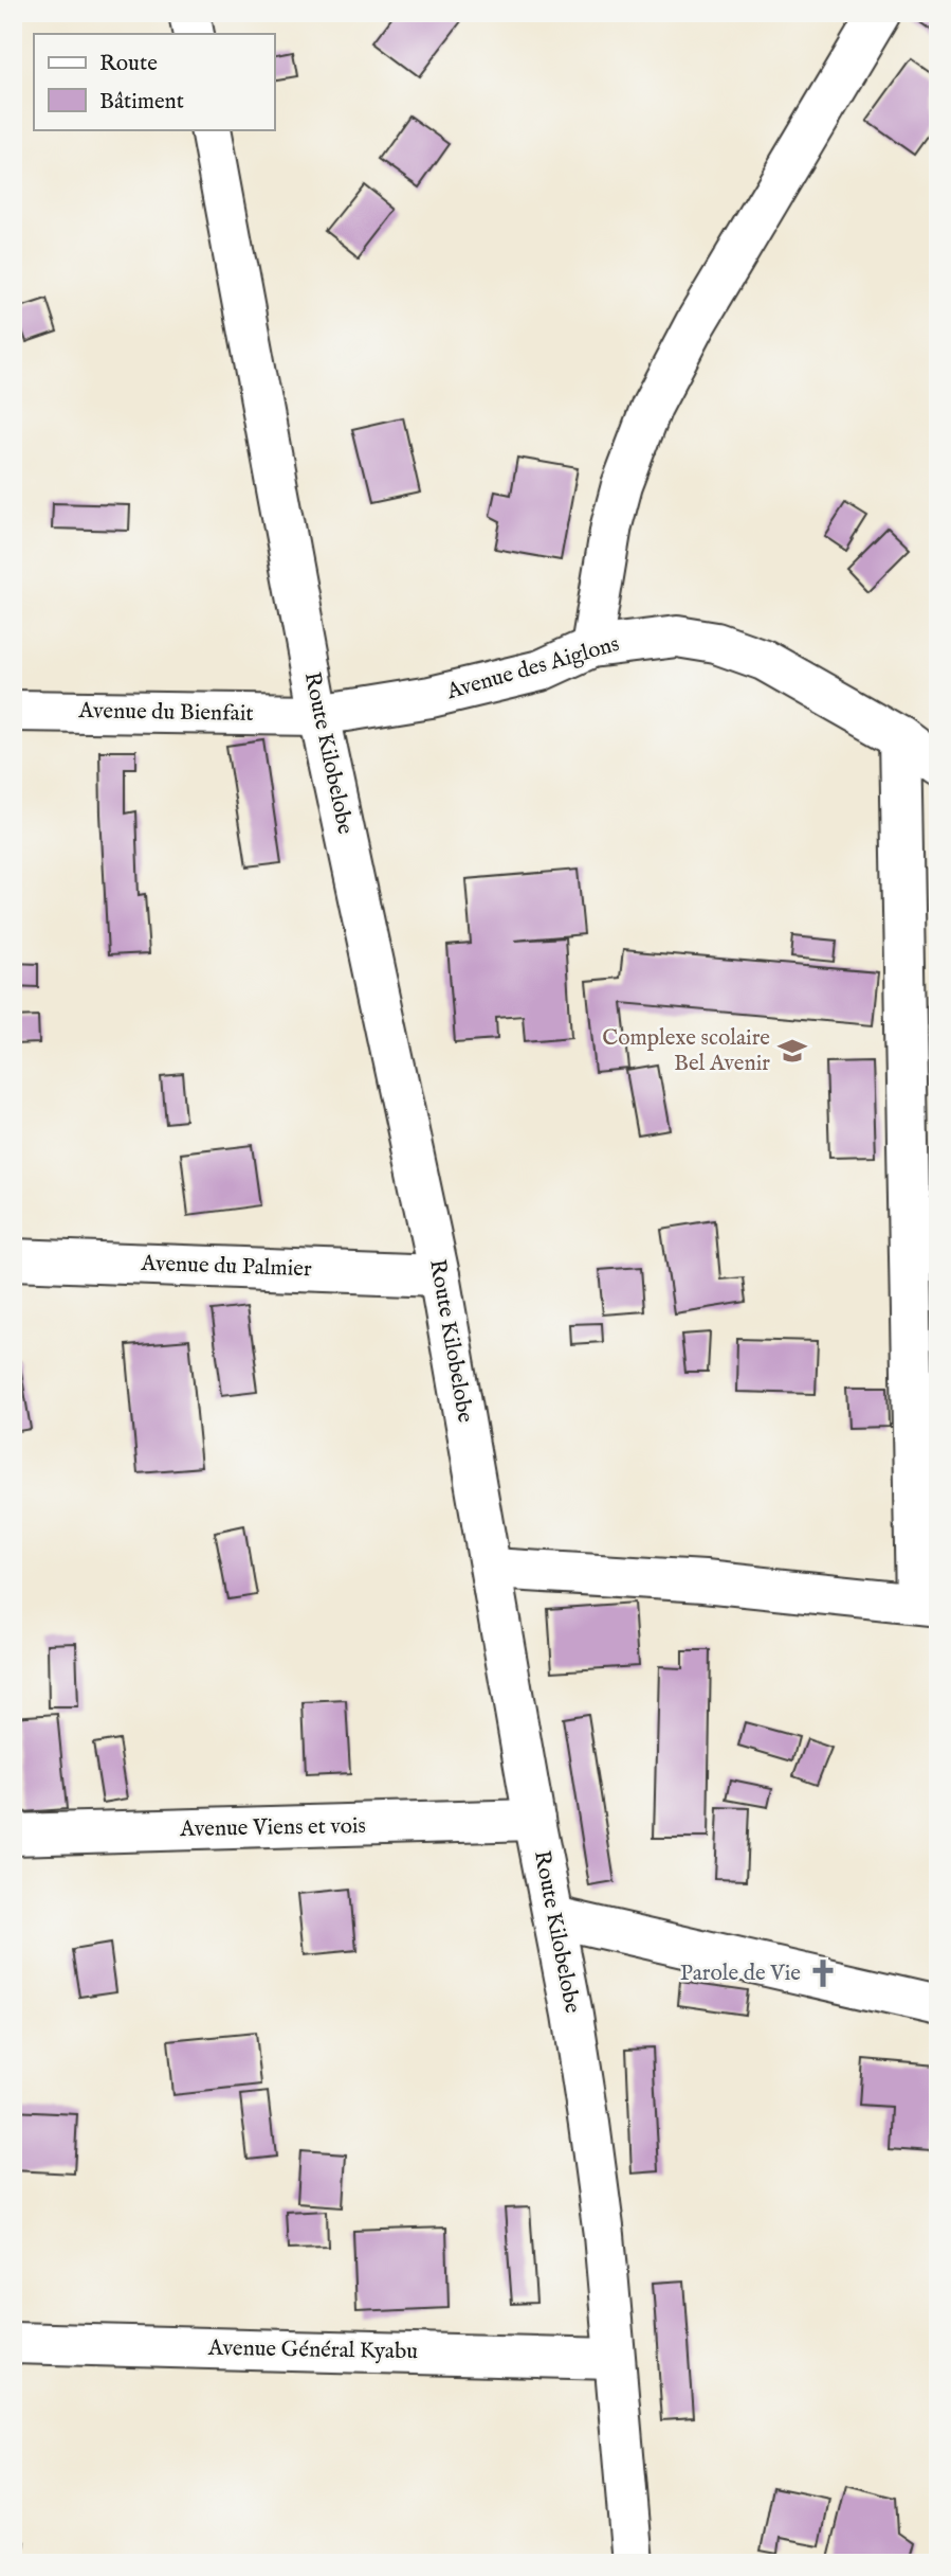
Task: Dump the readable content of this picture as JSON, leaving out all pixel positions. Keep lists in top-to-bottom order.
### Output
{
  "streets": {
    "street": [
      "Avenue des Aiglons",
      "Avenue du Bienfait",
      "Route Kilobelobe",
      "Avenue du Palmier",
      "Avenue Viens et vois",
      "Avenue Général Kyabu"
    ]
  },
  "crossings": [
    ["Avenue des Aiglons", "Avenue du Bienfait"],
    ["Avenue des Aiglons", "Route Kilobelobe"],
    ["Avenue du Bienfait", "Route Kilobelobe"],
    ["Route Kilobelobe", "Avenue du Palmier"],
    ["Route Kilobelobe", "Avenue Viens et vois"],
    ["Route Kilobelobe", "Avenue Général Kyabu"]
  ],
  "places": {
    "school or university": ["Complexe scolaire Bel Avenir"],
    "church": ["Parole de Vie"]
  },
  "legend": ["Route", "Bâtiment"]
}
